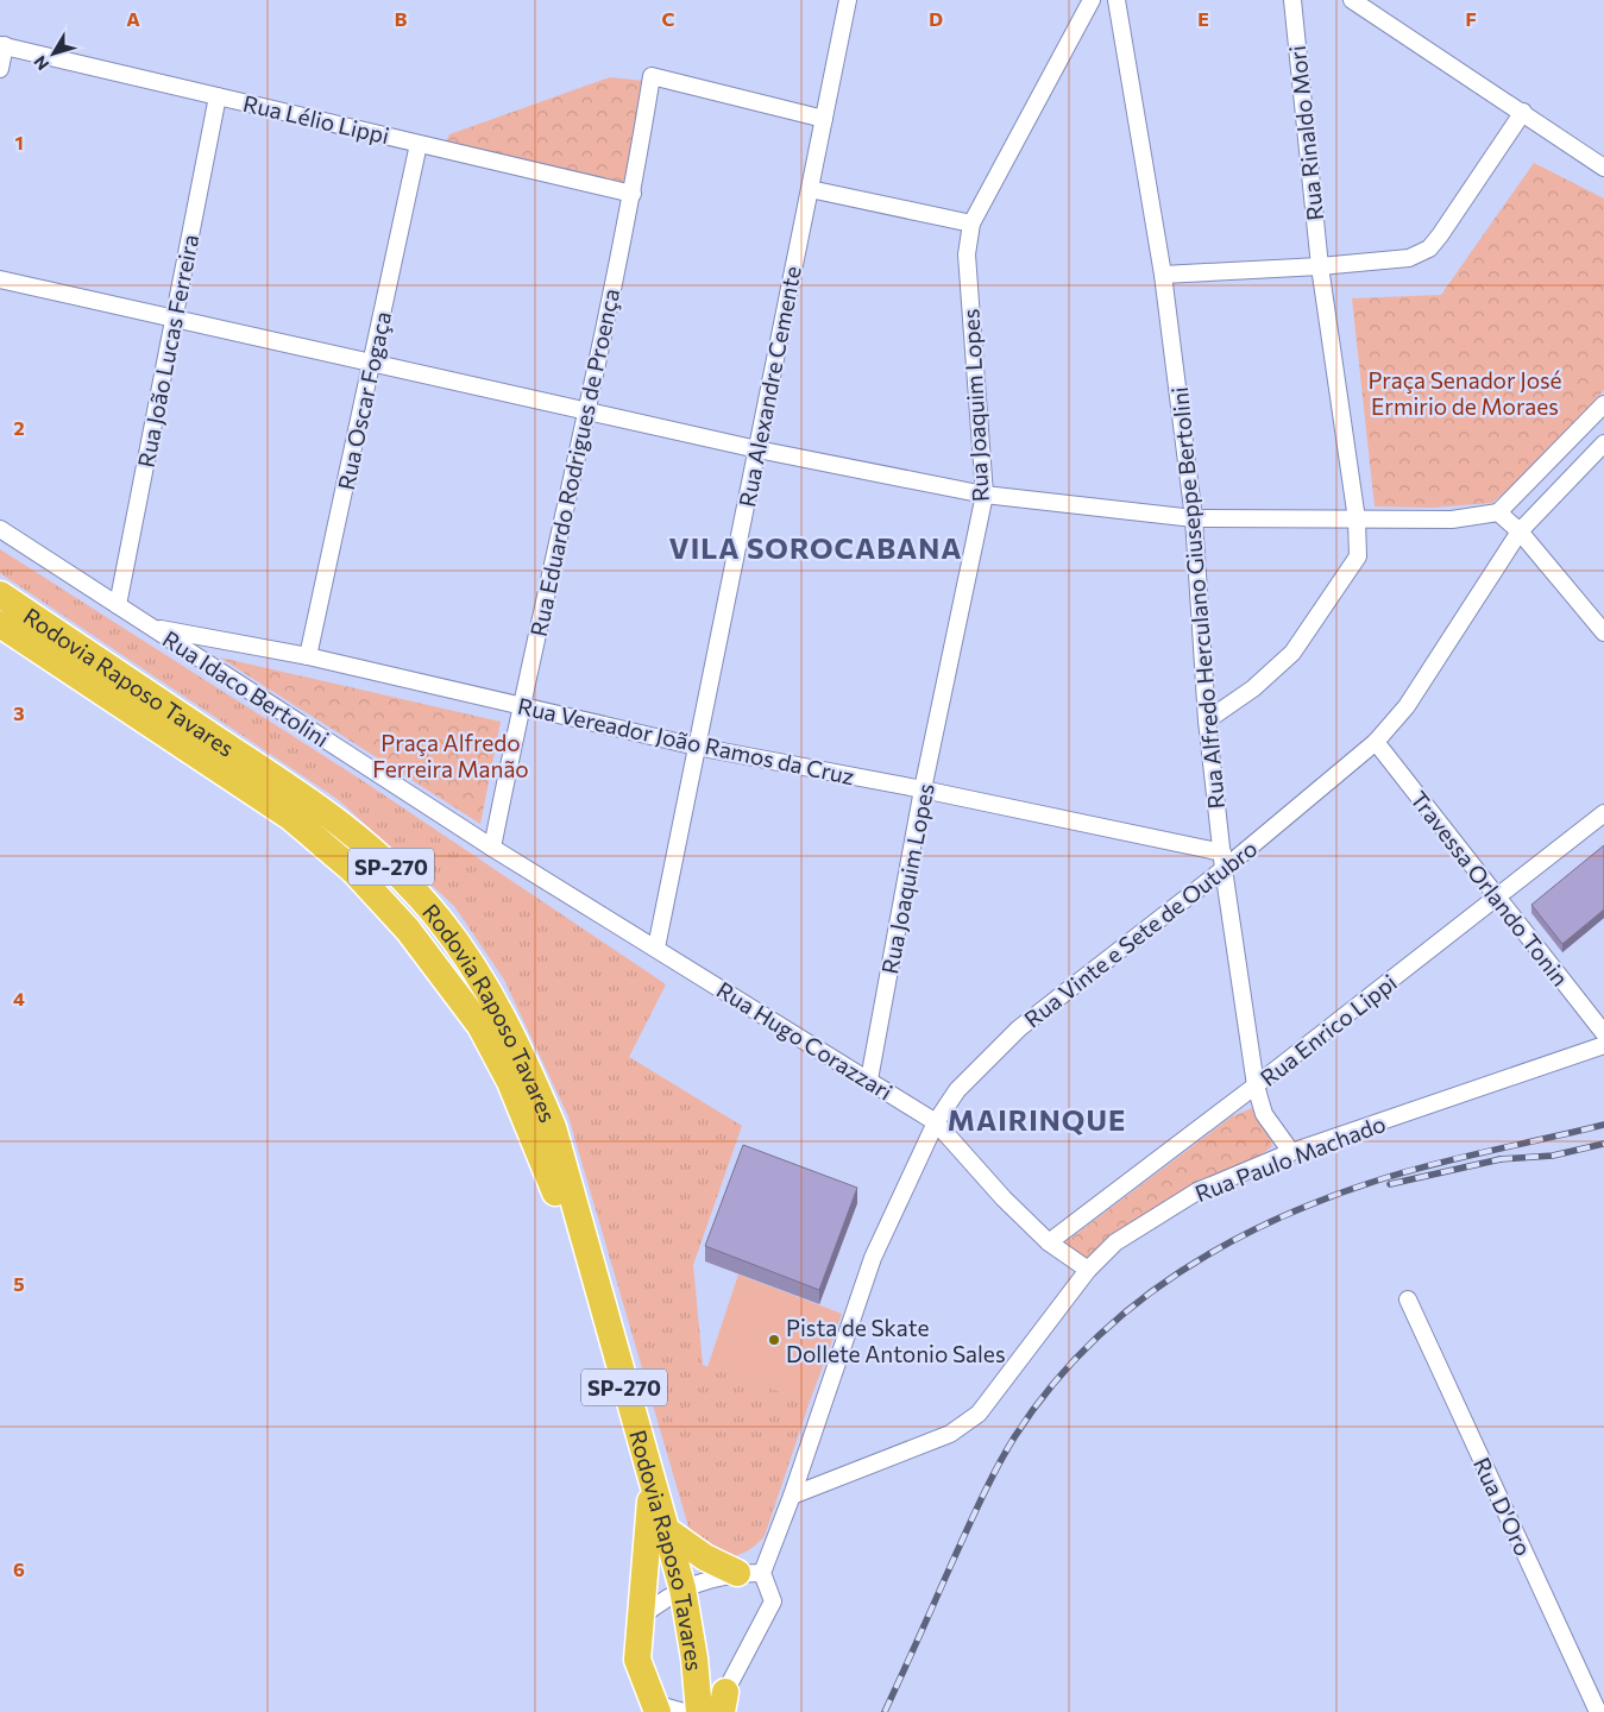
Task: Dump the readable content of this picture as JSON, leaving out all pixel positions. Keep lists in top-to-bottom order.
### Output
{
  "streets": {
    "highway": ["Rodovia Raposo Tavares", "SP-270"],
    "street": [
      "Rua Lélio Lippi",
      "Rua Rinaldo Mori",
      "Rua João Lucas Ferreira",
      "Rua Alexandre Cemente",
      "Rua Oscar Fogaça",
      "Rua Joaquim Lopes",
      "Rua Eduardo Rodrigues de Proença",
      "Rua Alfredo Herculano Giuseppe Bertolini",
      "Rua Idaco Bertolini",
      "Rua Vereador João Ramos da Cruz",
      "Travessa Orlando Tonin",
      "Rua Vinte e Sete de Outubro",
      "Rua Enrico Lippi",
      "Rua Hugo Corazzari",
      "Rua Paulo Machado",
      "Rua D'Oro"
    ]
  },
  "crossings": [
    ["Rua Lélio Lippi", "Rua João Lucas Ferreira"],
    ["Rua Lélio Lippi", "Rua Oscar Fogaça"],
    ["Rua Lélio Lippi", "Rua Eduardo Rodrigues de Proença"],
    ["Rua Rinaldo Mori", "Rua Alfredo Herculano Giuseppe Bertolini"],
    ["Rua João Lucas Ferreira", "Rua Idaco Bertolini"],
    ["Rua Alexandre Cemente", "Rua Eduardo Rodrigues de Proença"],
    ["Rua Alexandre Cemente", "Rua Vereador João Ramos da Cruz"],
    ["Rua Alexandre Cemente", "Rua Hugo Corazzari"],
    ["Rua Oscar Fogaça", "Rua Vereador João Ramos da Cruz"],
    ["Rua Joaquim Lopes", "Rua Vereador João Ramos da Cruz"],
    ["Rua Joaquim Lopes", "Rua Hugo Corazzari"],
    ["Rua Eduardo Rodrigues de Proença", "Rua Idaco Bertolini"],
    ["Rua Eduardo Rodrigues de Proença", "Rua Vereador João Ramos da Cruz"],
    ["Rua Eduardo Rodrigues de Proença", "Rua Hugo Corazzari"],
    ["Rua Alfredo Herculano Giuseppe Bertolini", "Rua Vereador João Ramos da Cruz"],
    ["Rua Alfredo Herculano Giuseppe Bertolini", "Rua Vinte e Sete de Outubro"],
    ["Rua Alfredo Herculano Giuseppe Bertolini", "Rua Enrico Lippi"],
    ["Rua Alfredo Herculano Giuseppe Bertolini", "Rua Paulo Machado"],
    ["Rua Idaco Bertolini", "Rua Vereador João Ramos da Cruz"],
    ["Rua Idaco Bertolini", "Rua Hugo Corazzari"],
    ["Travessa Orlando Tonin", "Rua Vinte e Sete de Outubro"],
    ["Travessa Orlando Tonin", "Rua Enrico Lippi"],
    ["Rua Vinte e Sete de Outubro", "Rua Hugo Corazzari"],
    ["Rua Vinte e Sete de Outubro", "Rua Paulo Machado"],
    ["Rua Enrico Lippi", "Rua Hugo Corazzari"],
    ["Rua Hugo Corazzari", "Rua Paulo Machado"]
  ],
  "districts": ["VILA SOROCABANA", "MAIRINQUE"],
  "parks": ["Praça Senador José Ermirio de Moraes", "Praça Alfredo Ferreira Manão"],
  "places": ["Pista de Skate Dollete Antonio Sales"],
  "north": "bottom left",
  "grid": {
    "columns": [
      "A",
      "B",
      "C",
      "D",
      "E",
      "F"
    ],
    "rows": [
      "1",
      "2",
      "3",
      "4",
      "5",
      "6"
    ]
  }
}
